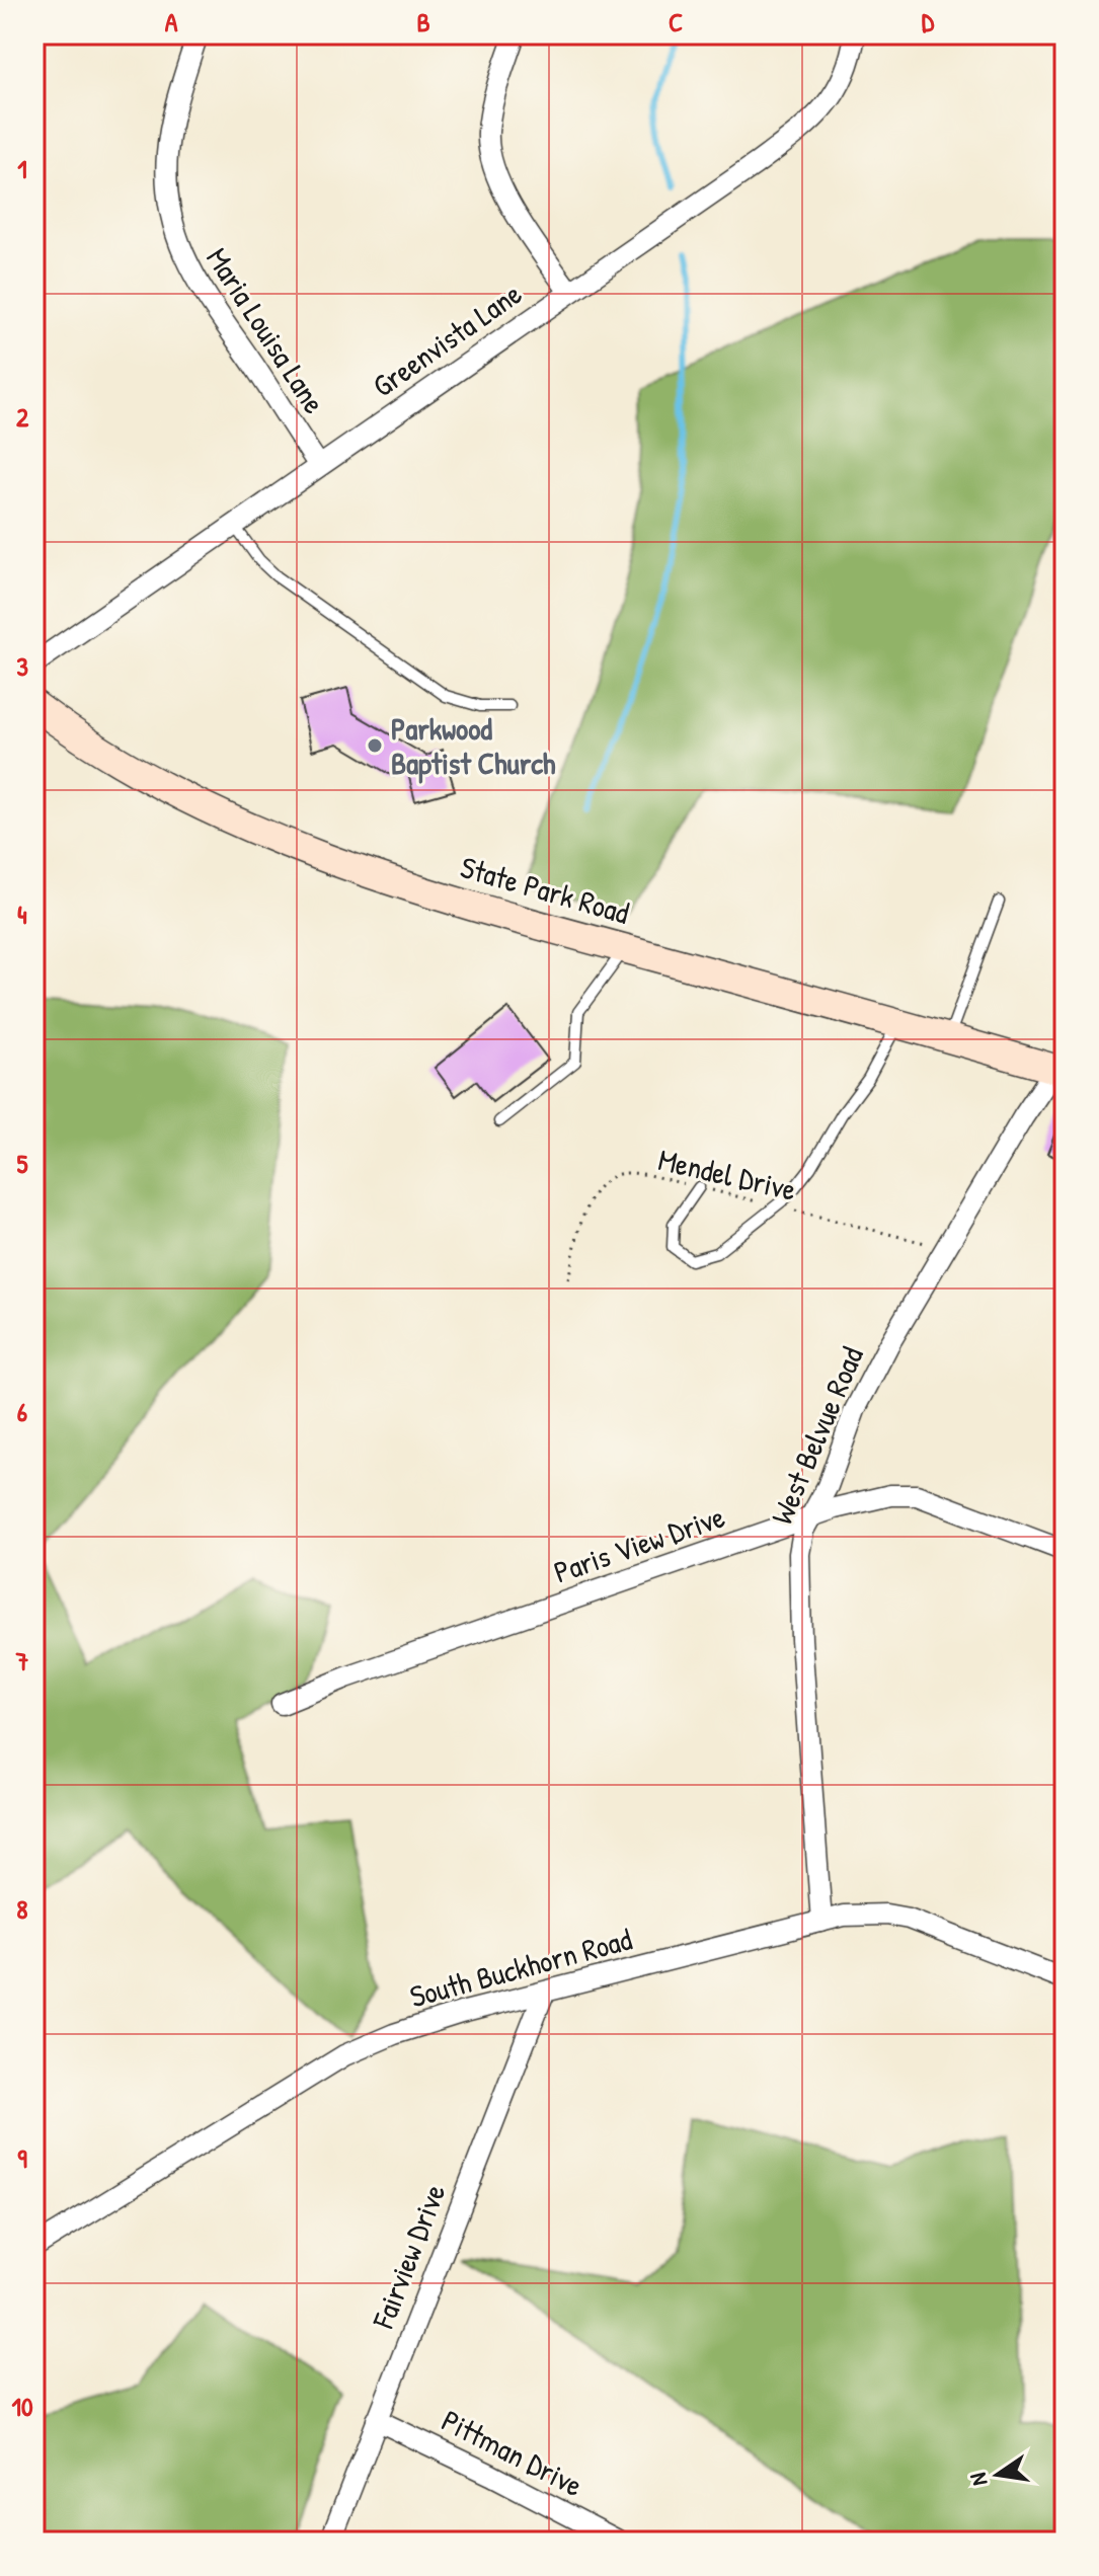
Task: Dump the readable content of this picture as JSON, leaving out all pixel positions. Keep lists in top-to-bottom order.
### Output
{
  "streets": {
    "main road": ["State Park Road"],
    "street": [
      "Maria Louisa Lane",
      "Greenvista Lane",
      "West Belvue Road",
      "Paris View Drive",
      "South Buckhorn Road",
      "Fairview Drive",
      "Pittman Drive"
    ],
    "path": ["Mendel Drive"]
  },
  "crossings": [
    ["Maria Louisa Lane", "Greenvista Lane"],
    ["State Park Road", "West Belvue Road"],
    ["Mendel Drive", "West Belvue Road"],
    ["West Belvue Road", "Paris View Drive"],
    ["West Belvue Road", "South Buckhorn Road"],
    ["South Buckhorn Road", "Fairview Drive"],
    ["Fairview Drive", "Pittman Drive"]
  ],
  "places": ["Parkwood Baptist Church"],
  "north": "left",
  "grid": {
    "columns": [
      "A",
      "B",
      "C",
      "D"
    ],
    "rows": [
      "1",
      "2",
      "3",
      "4",
      "5",
      "6",
      "7",
      "8",
      "9",
      "10"
    ]
  }
}
